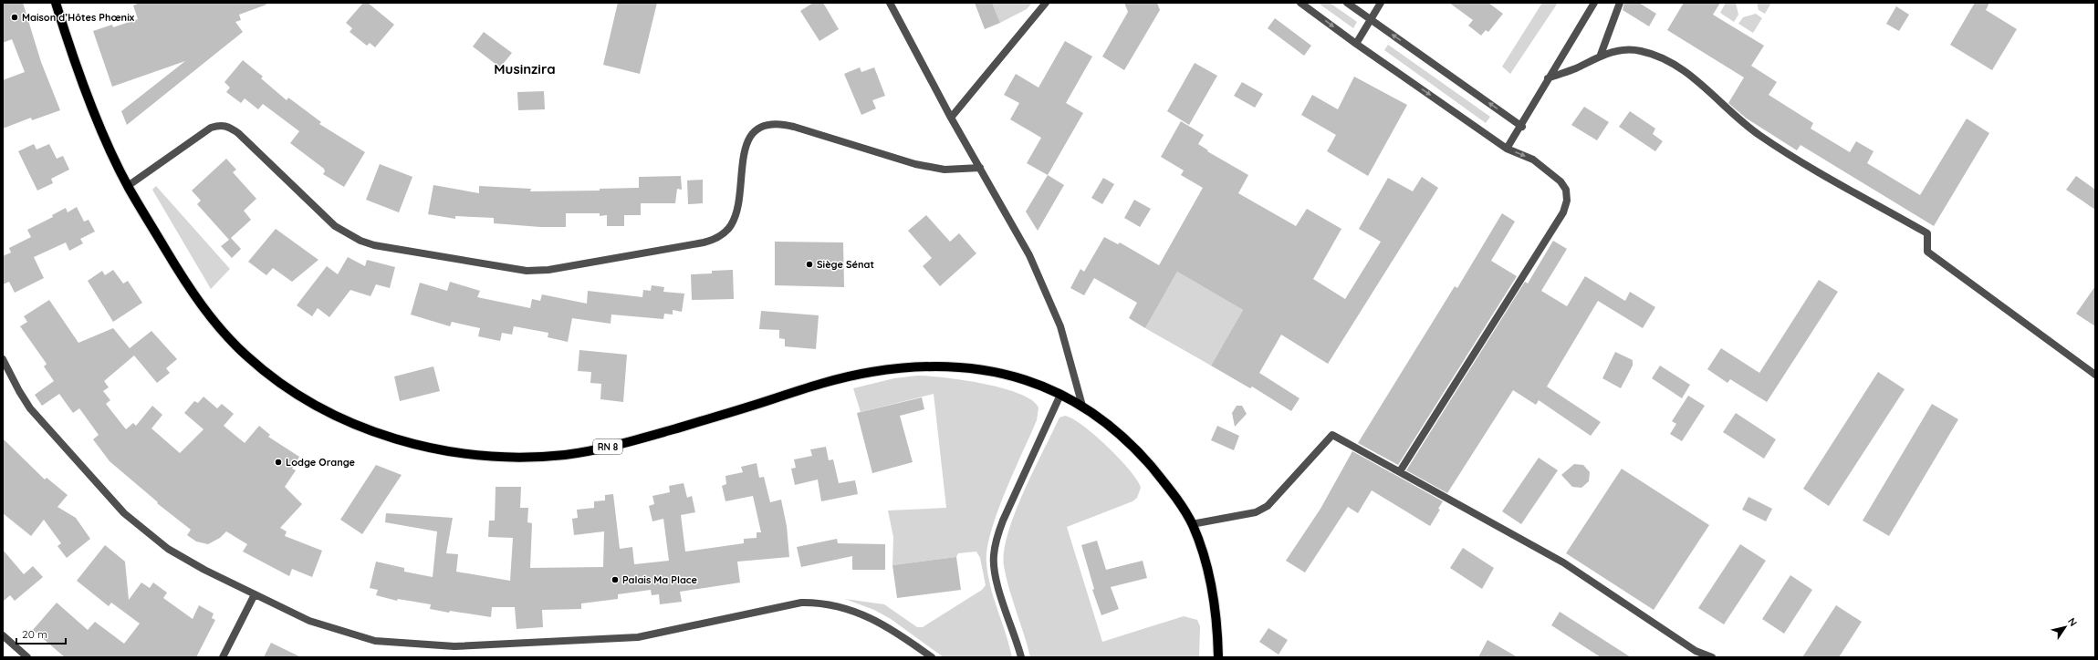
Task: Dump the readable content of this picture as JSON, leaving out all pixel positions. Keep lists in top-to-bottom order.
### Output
{
  "streets": {
    "main road": ["RN 8"]
  },
  "districts": ["Musinzira"],
  "places": [
    "Maison d’Hôtes Phœnix",
    "Siège Sénat",
    "Lodge Orange",
    "Palais Ma Place"
  ],
  "scale_bar": "20 m",
  "north": "top right"
}
